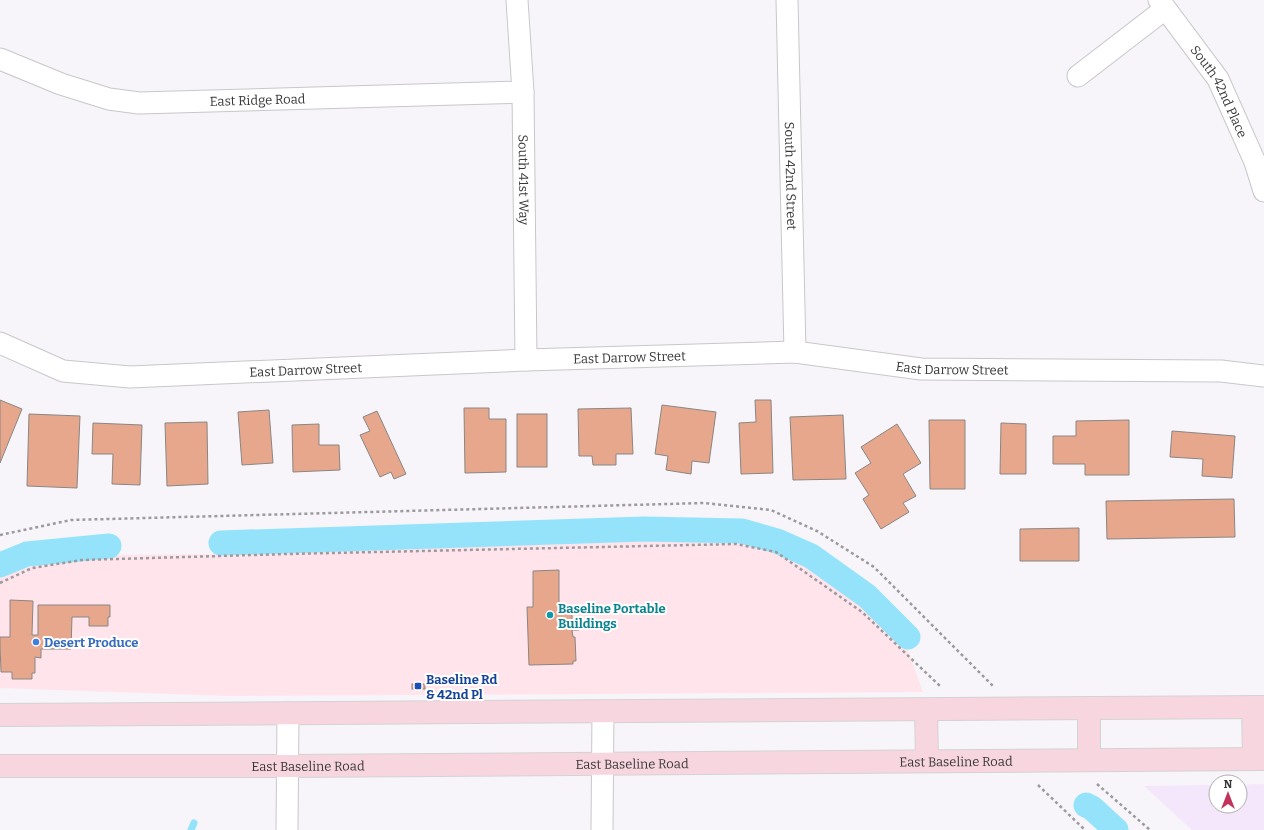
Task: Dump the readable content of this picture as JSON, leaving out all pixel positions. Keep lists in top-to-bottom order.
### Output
{
  "streets": {
    "main road": ["East Baseline Road"],
    "street": [
      "South 42nd Place",
      "East Ridge Road",
      "South 42nd Street",
      "South 41st Way",
      "East Darrow Street"
    ]
  },
  "crossings": [
    ["East Ridge Road", "South 41st Way"],
    ["South 42nd Street", "East Darrow Street"],
    ["South 41st Way", "East Darrow Street"]
  ],
  "places": {
    "other": ["Baseline Portable Buildings", "Desert Produce"],
    "transit": ["Baseline Rd & 42nd Pl"]
  },
  "north": "top"
}
